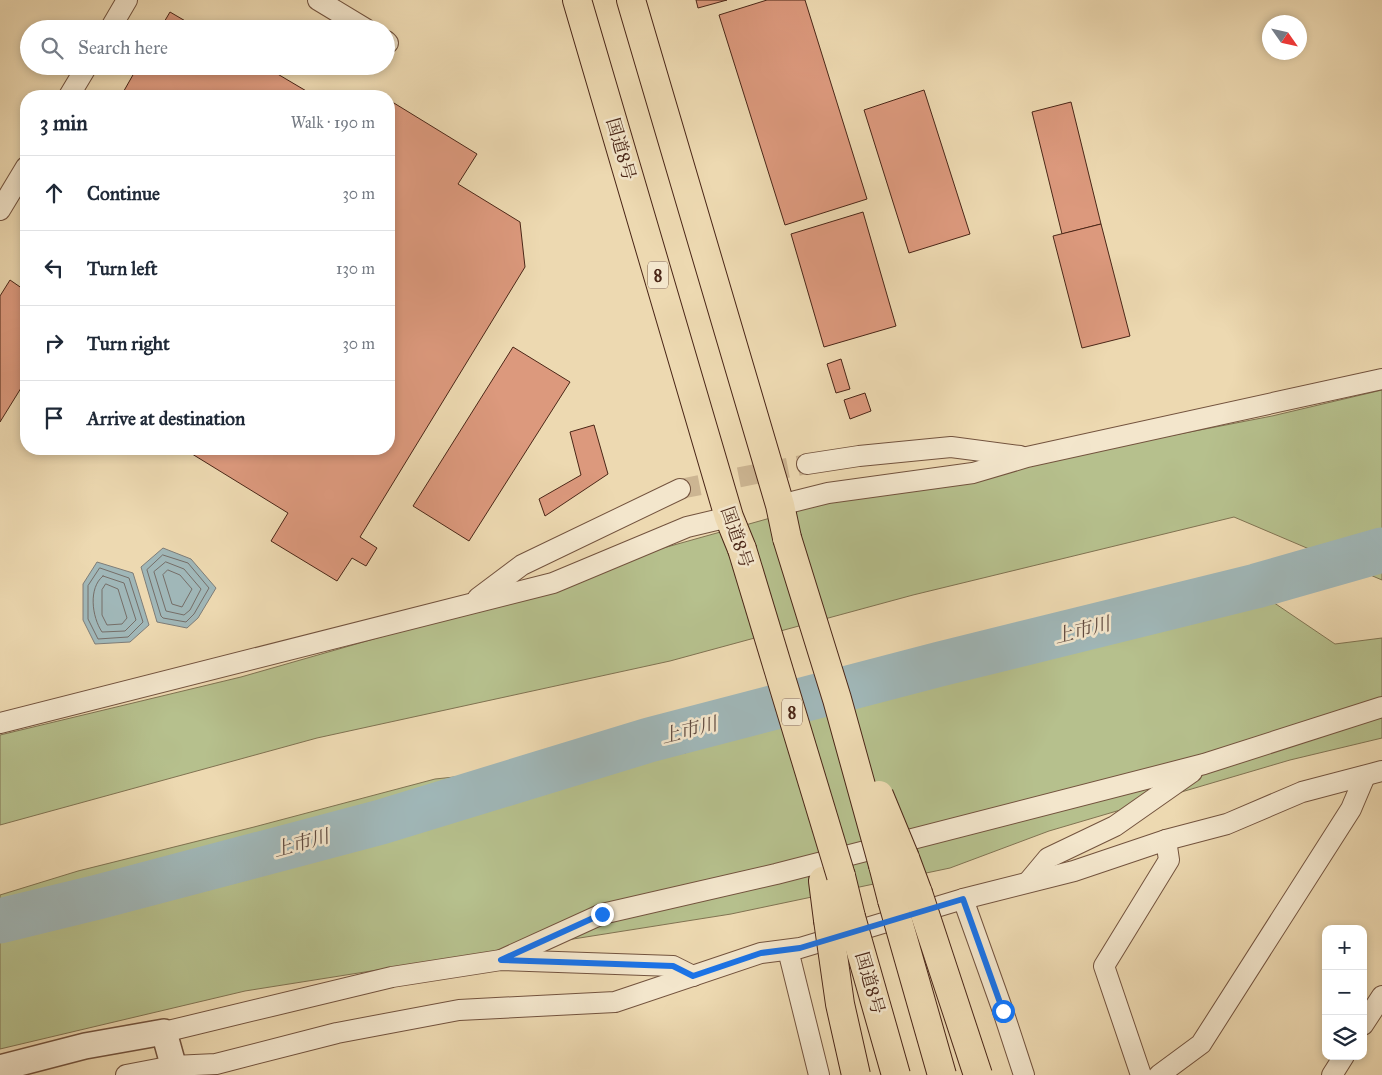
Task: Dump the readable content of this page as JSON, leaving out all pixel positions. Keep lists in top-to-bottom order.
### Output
{
  "streets": {
    "highway": ["国道8号", "8"]
  },
  "crossings": [
    ["国道8号", "8"]
  ],
  "water": ["上市川"],
  "north": "bottom right",
  "page": {
    "search": "Search here",
    "heading": ["3 min", "Walk · 190 m"],
    "list": [
      ["Continue", "30 m"],
      ["Turn left", "130 m"],
      ["Turn right", "30 m"],
      "Arrive at destination"
    ],
    "map_buttons": ["+", "−"]
  }
}
